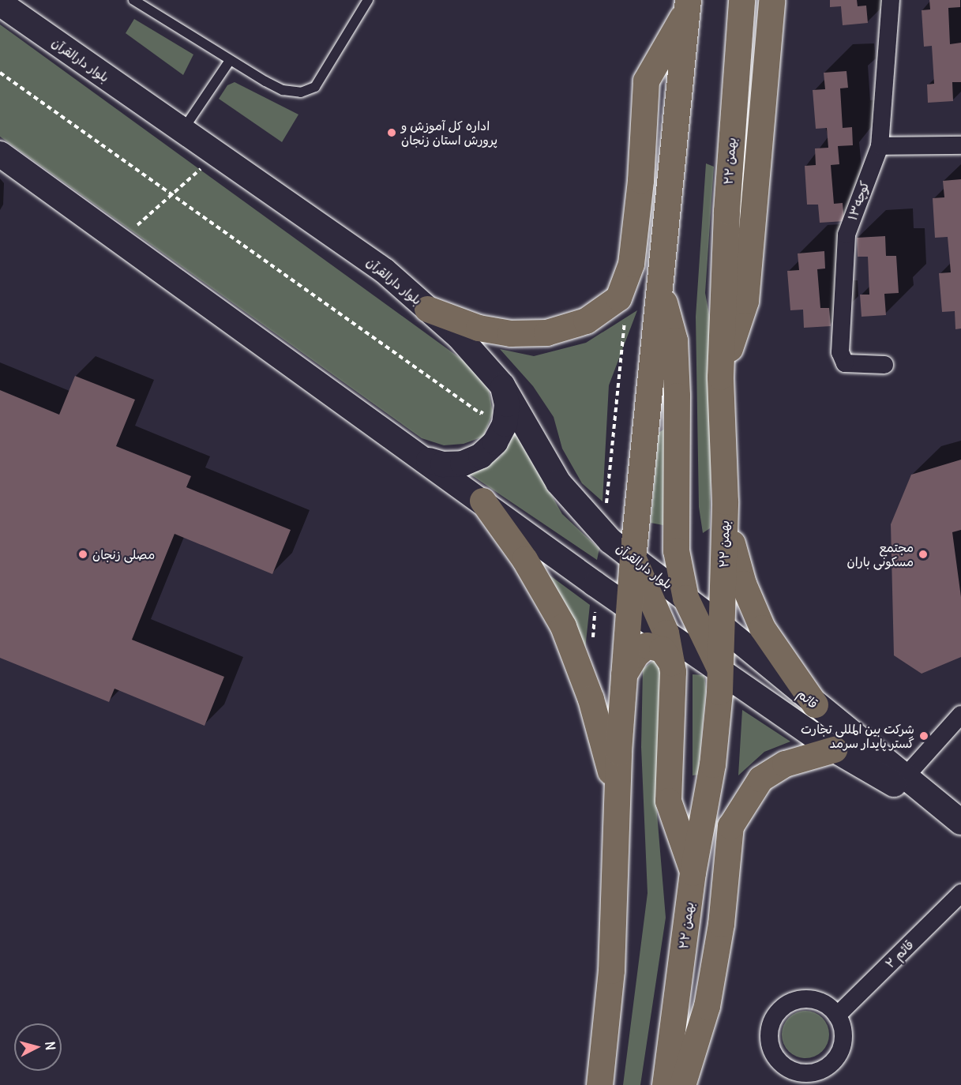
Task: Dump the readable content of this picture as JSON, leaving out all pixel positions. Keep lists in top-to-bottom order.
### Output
{
  "streets": {
    "highway": ["۲۲ بهمن"],
    "main road": ["بلوار دارالقرآن", "قائم"],
    "street": ["کوچه۱۳", "قائم ۲"]
  },
  "crossings": [
    ["بلوار دارالقرآن", "۲۲ بهمن"],
    ["بلوار دارالقرآن", "قائم"],
    ["۲۲ بهمن", "قائم"]
  ],
  "places": [
    "اداره کل آموزش و پرورش استان زنجان",
    "مصلی زنجان",
    "مجتمع مسکونی باران",
    "شرکت بین المللی تجارت گستر پایدار سرمد"
  ],
  "north": "right"
}
